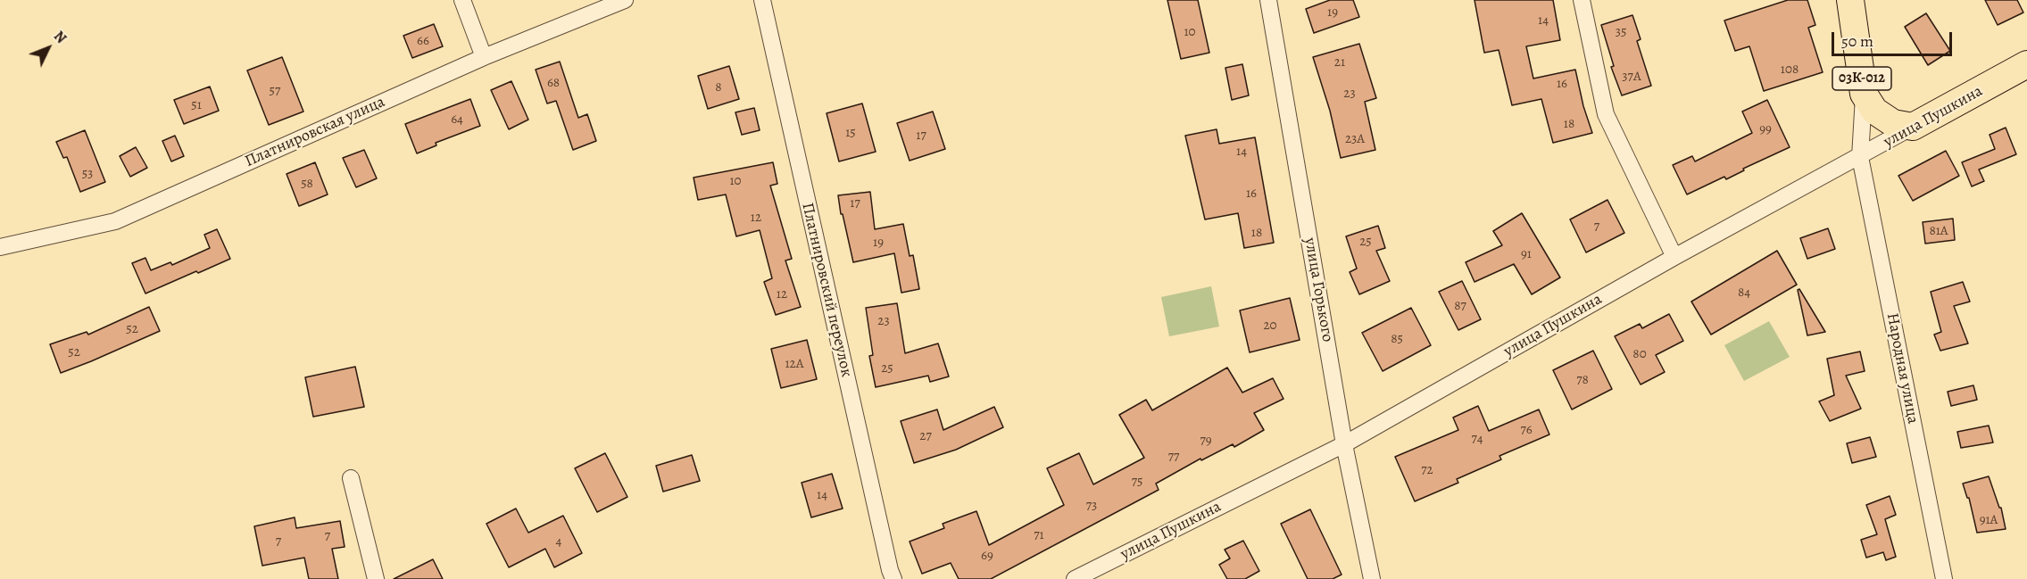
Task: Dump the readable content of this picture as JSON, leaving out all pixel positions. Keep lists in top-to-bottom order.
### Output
{
  "streets": {
    "main road": ["03К-012", "улица Пушкина"],
    "street": [
      "Платнировская улица",
      "Платнировский переулок",
      "улица Горького",
      "Народная улица"
    ]
  },
  "crossings": [
    ["03К-012", "улица Пушкина"],
    ["03К-012", "Народная улица"],
    ["улица Пушкина", "улица Горького"],
    ["улица Пушкина", "Народная улица"]
  ],
  "house_numbers": [
    "19",
    "14",
    "10",
    "35",
    "66",
    "21",
    "108",
    "37А",
    "68",
    "16",
    "8",
    "57",
    "23",
    "51",
    "64",
    "18",
    "99",
    "15",
    "17",
    "23А",
    "14",
    "53",
    "10",
    "58",
    "16",
    "17",
    "12",
    "7",
    "81А",
    "18",
    "25",
    "19",
    "91",
    "84",
    "12",
    "87",
    "23",
    "20",
    "52",
    "85",
    "52",
    "80",
    "12А",
    "25",
    "78",
    "76",
    "27",
    "74",
    "79",
    "77",
    "72",
    "75",
    "14",
    "73",
    "91А",
    "71",
    "7",
    "7",
    "4",
    "69"
  ],
  "scale_bar": "50 m",
  "north": "top right"
}
